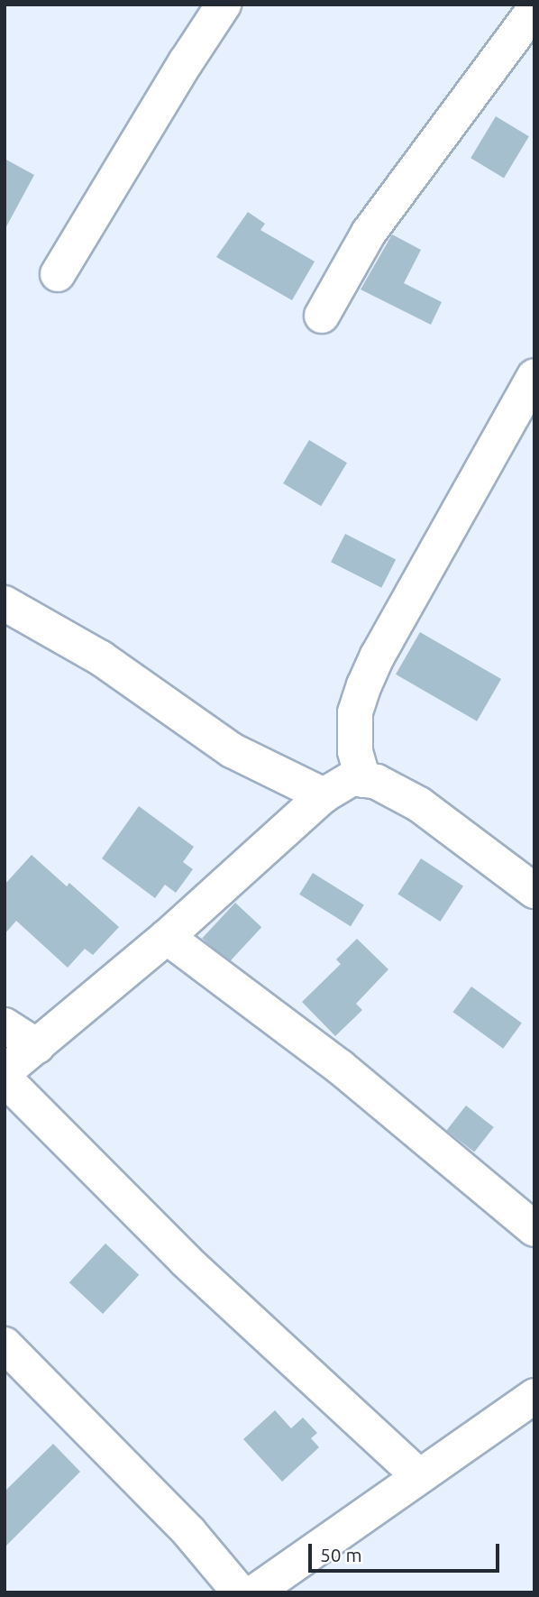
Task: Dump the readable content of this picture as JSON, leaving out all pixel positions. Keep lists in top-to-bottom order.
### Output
{
  "scale_bar": "50 m"
}
